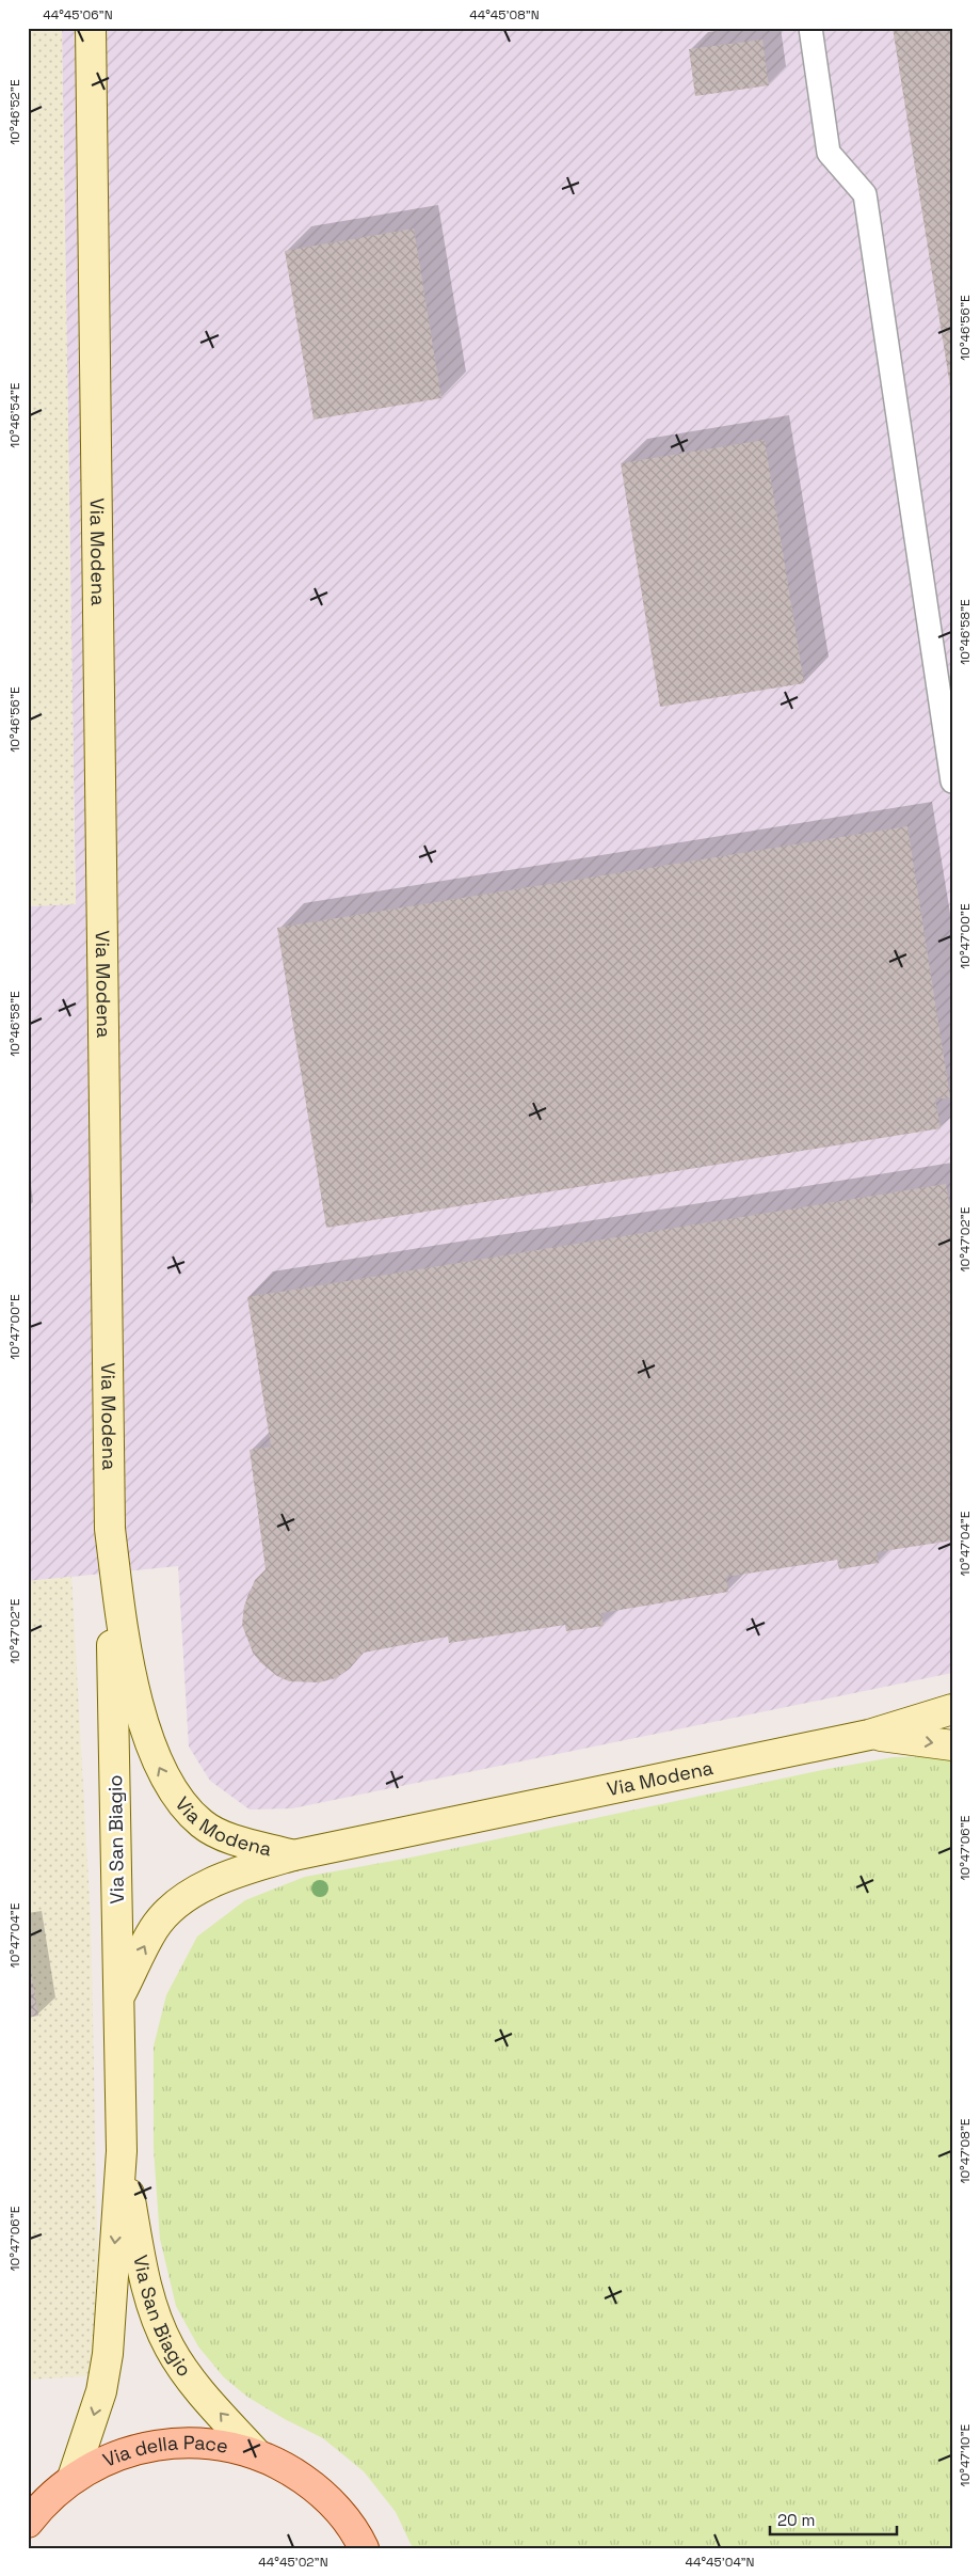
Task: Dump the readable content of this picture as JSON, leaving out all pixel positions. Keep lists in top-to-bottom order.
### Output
{
  "streets": {
    "main road": ["Via della Pace"],
    "street": ["Via Modena", "Via San Biagio"]
  },
  "crossings": [
    ["Via Modena", "Via San Biagio"],
    ["Via San Biagio", "Via della Pace"]
  ],
  "scale_bar": "20 m",
  "coordinates": [
    "44°45'06\"N",
    "44°45'08\"N",
    "10°46'52\"E",
    "10°46'56\"E",
    "10°46'54\"E",
    "10°46'58\"E",
    "10°47'00\"E",
    "10°47'02\"E",
    "10°47'04\"E",
    "10°47'06\"E",
    "10°47'08\"E",
    "10°47'10\"E",
    "44°45'02\"N",
    "44°45'04\"N"
  ]
}
